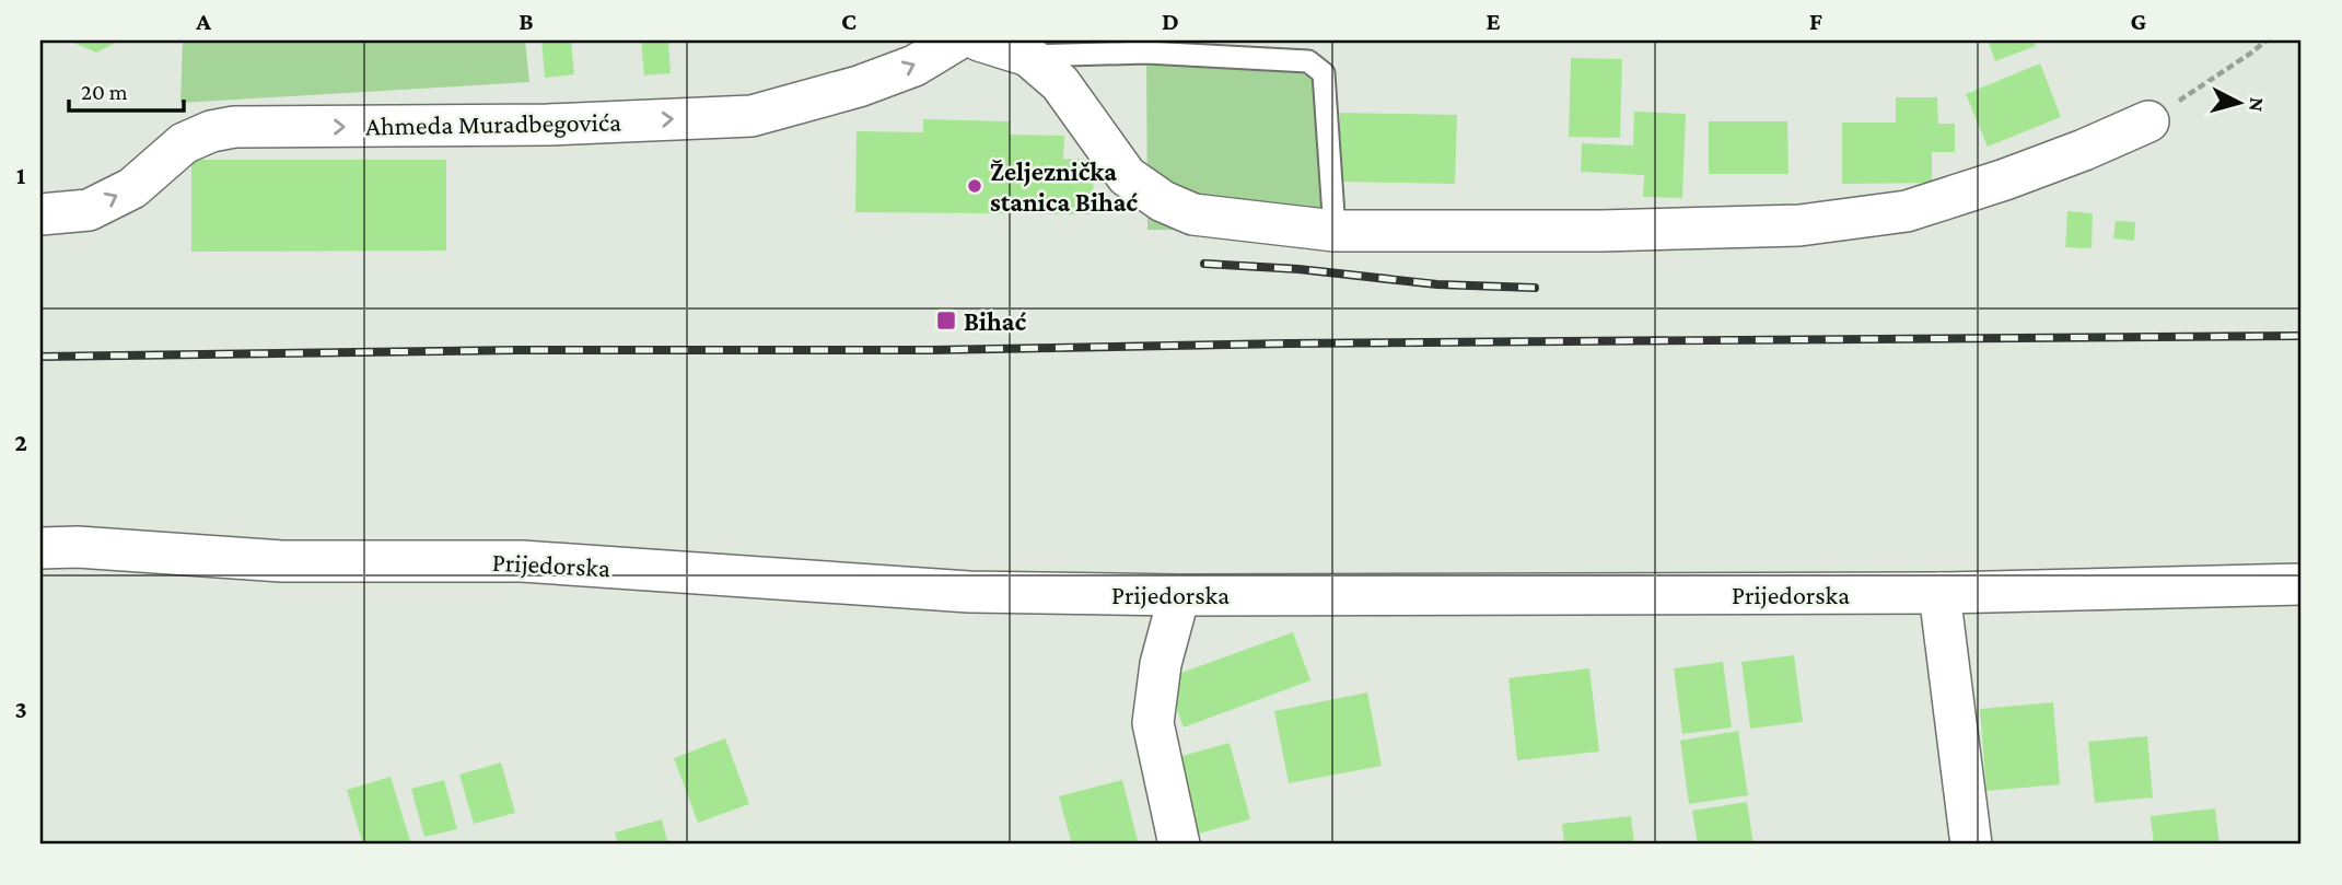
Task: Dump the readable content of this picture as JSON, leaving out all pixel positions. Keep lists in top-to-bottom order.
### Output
{
  "streets": {
    "street": ["Ahmeda Muradbegovića", "Prijedorska"]
  },
  "one_way": ["Ahmeda Muradbegovića"],
  "places": {
    "other": ["Željeznička stanica Bihać"],
    "transit": ["Bihać"]
  },
  "scale_bar": "20 m",
  "north": "right",
  "grid": {
    "columns": [
      "A",
      "B",
      "C",
      "D",
      "E",
      "F",
      "G"
    ],
    "rows": ["1", "2", "3"]
  }
}
